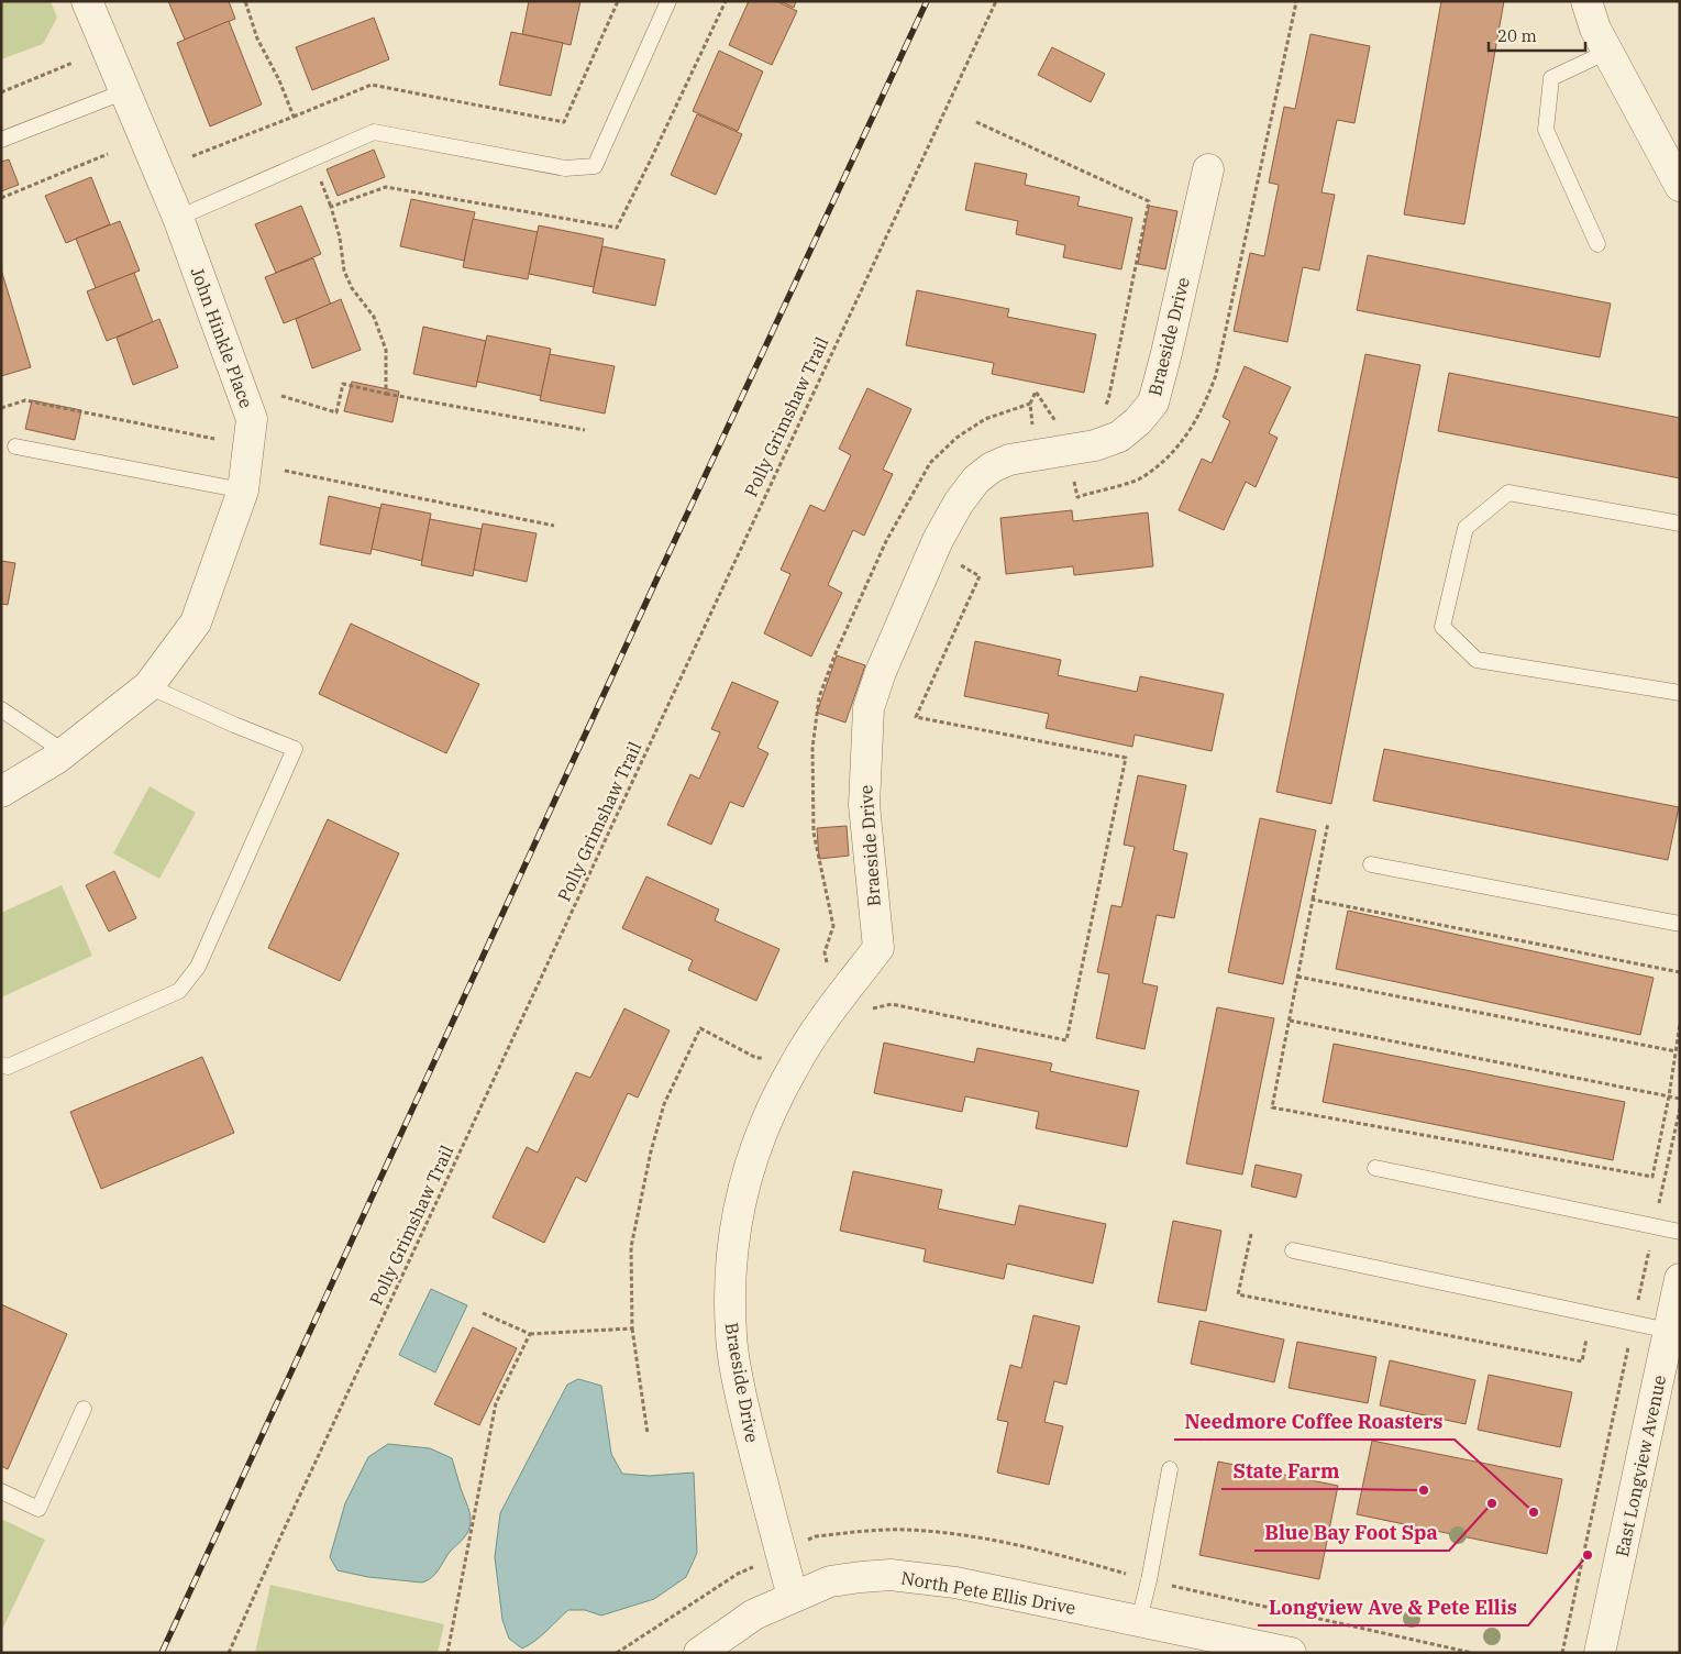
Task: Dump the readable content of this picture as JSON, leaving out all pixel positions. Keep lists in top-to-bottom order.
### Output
{
  "streets": {
    "street": [
      "Braeside Drive",
      "John Hinkle Place",
      "East Longview Avenue",
      "North Pete Ellis Drive"
    ],
    "path": ["Polly Grimshaw Trail"]
  },
  "crossings": [
    ["Braeside Drive", "North Pete Ellis Drive"]
  ],
  "places": [
    "State Farm",
    "Blue Bay Foot Spa",
    "Needmore Coffee Roasters",
    "Longview Ave & Pete Ellis"
  ],
  "scale_bar": "20 m"
}
